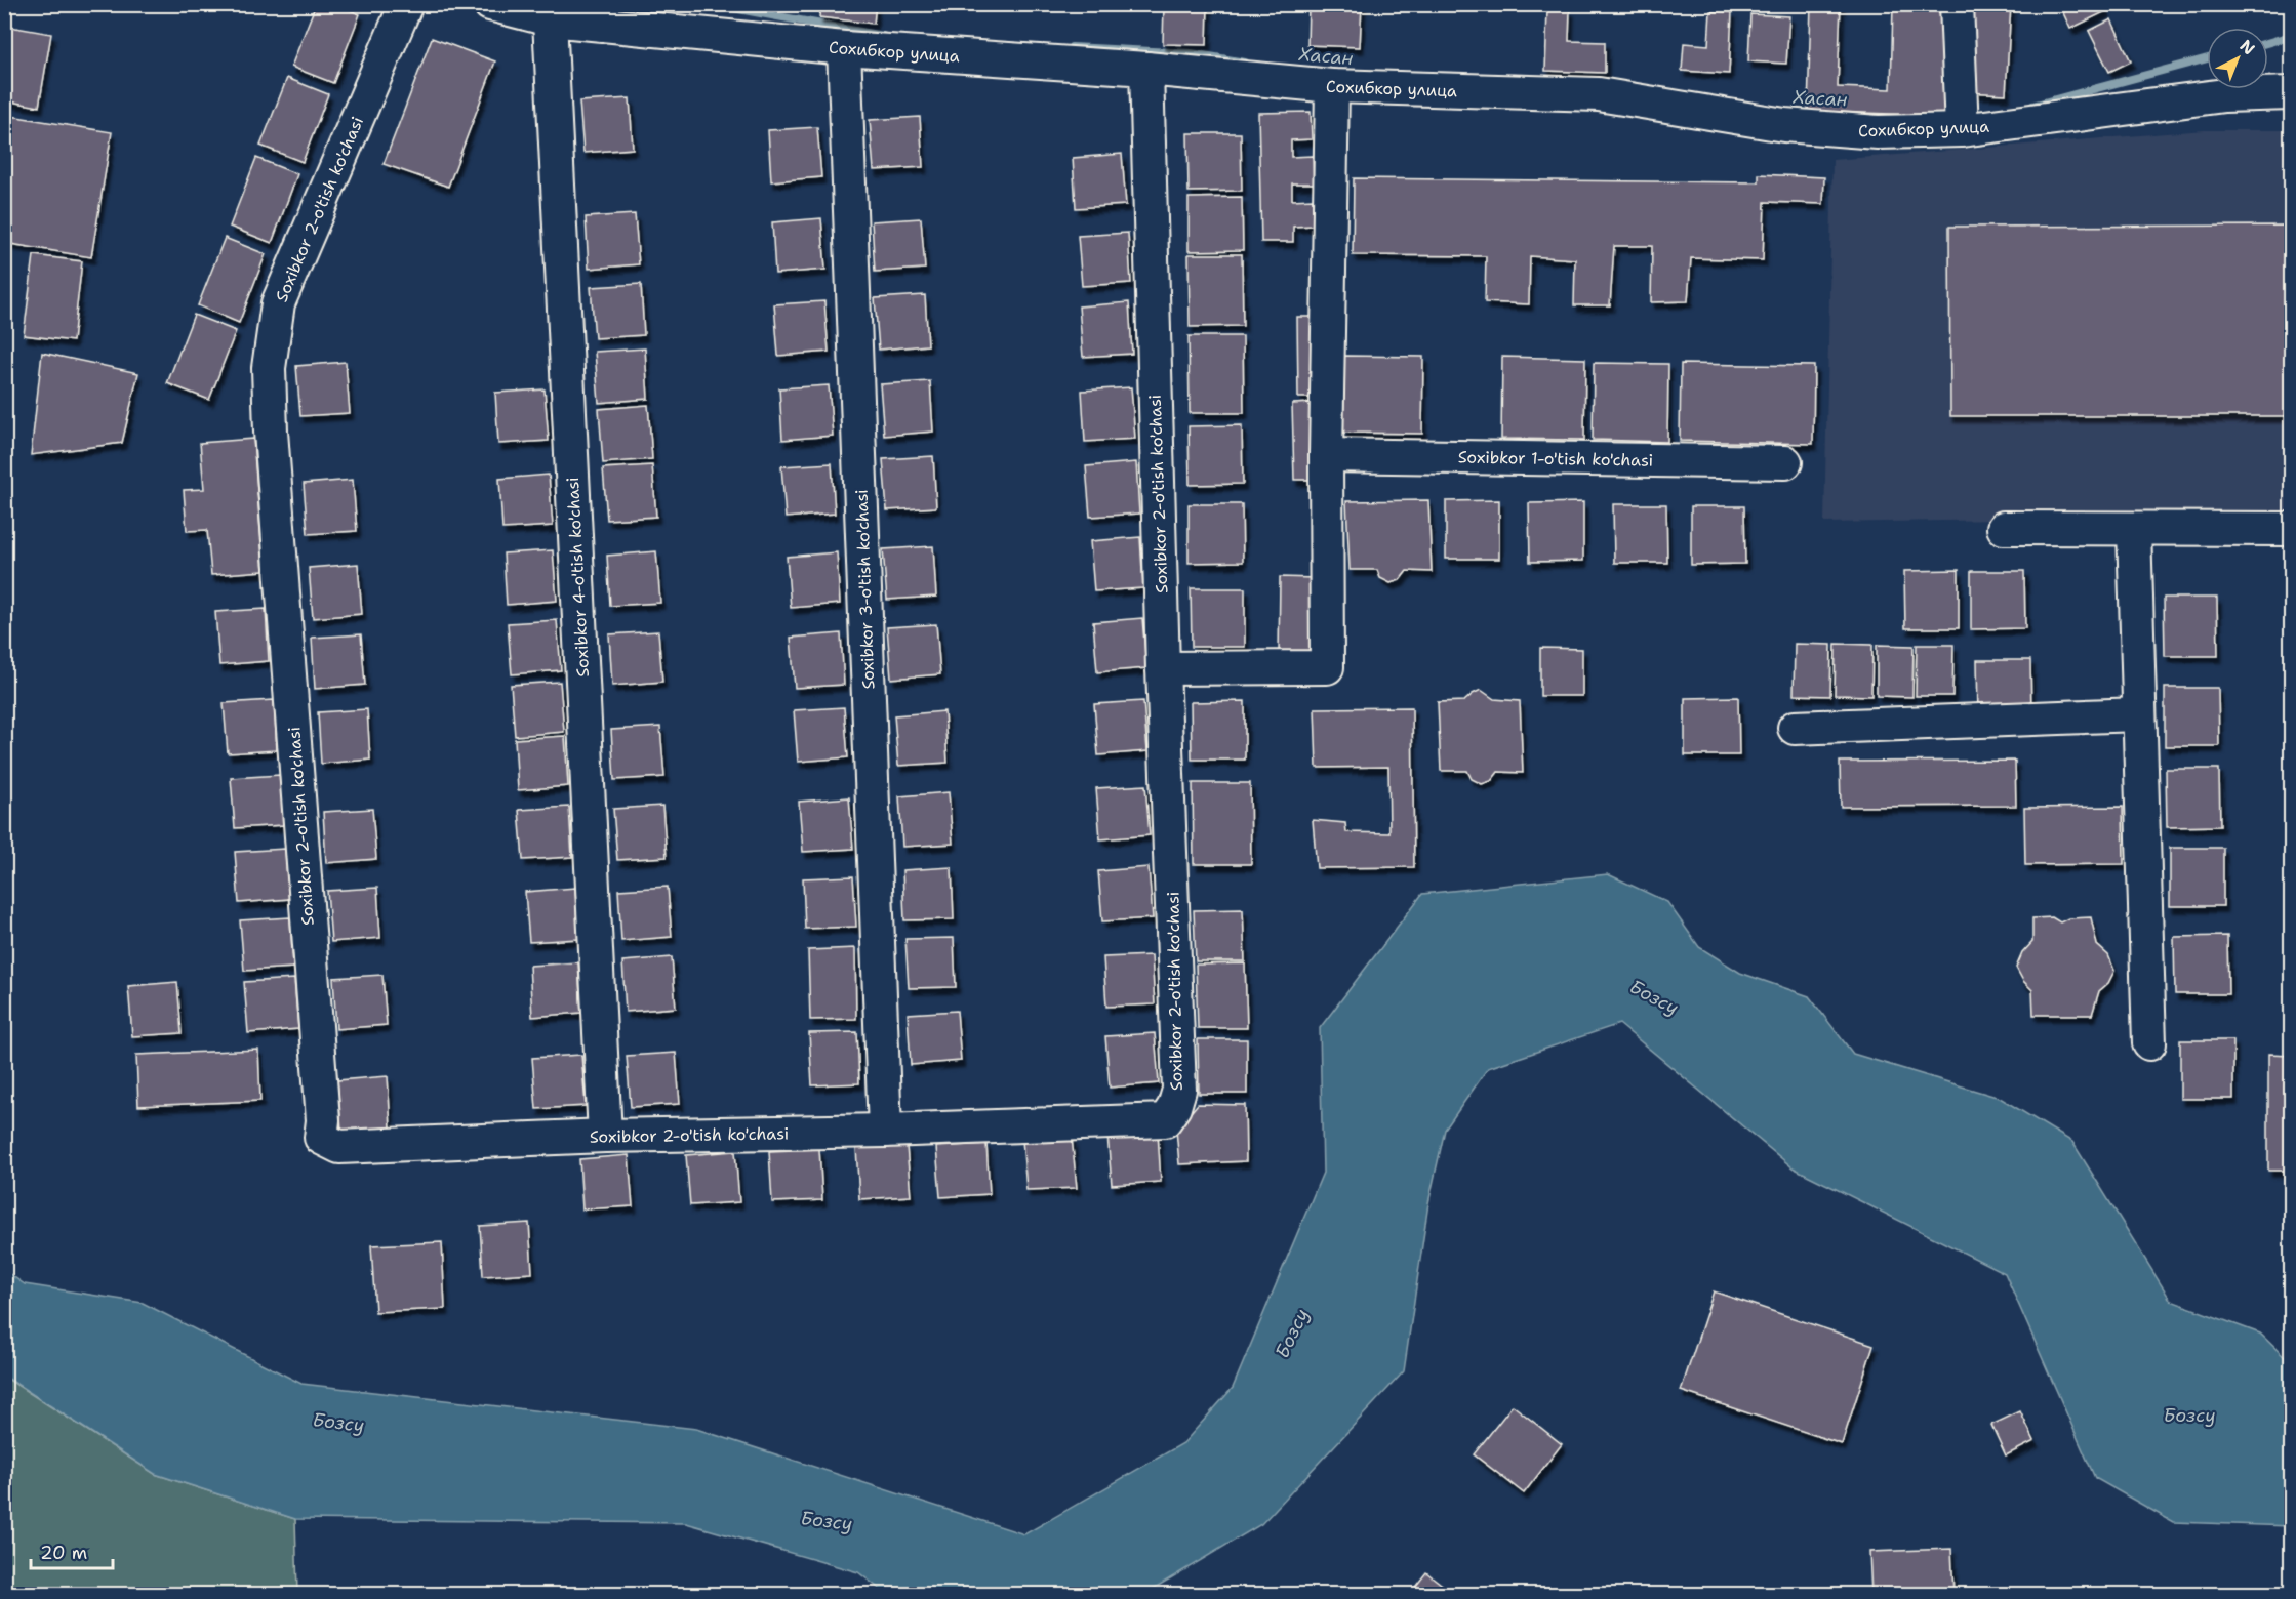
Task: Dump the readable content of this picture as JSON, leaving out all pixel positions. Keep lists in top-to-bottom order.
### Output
{
  "streets": {
    "street": [
      "Сохибкор улица",
      "Soxibkor 2-o'tish ko'chasi",
      "Soxibkor 1-o'tish ko'chasi",
      "Soxibkor 4-o'tish ko'chasi",
      "Soxibkor 3-o'tish ko'chasi"
    ]
  },
  "crossings": [
    ["Сохибкор улица", "Soxibkor 2-o'tish ko'chasi"],
    ["Сохибкор улица", "Soxibkor 4-o'tish ko'chasi"],
    ["Сохибкор улица", "Soxibkor 3-o'tish ko'chasi"],
    ["Soxibkor 2-o'tish ko'chasi", "Soxibkor 4-o'tish ko'chasi"],
    ["Soxibkor 2-o'tish ko'chasi", "Soxibkor 3-o'tish ko'chasi"]
  ],
  "water": ["Хасан", "Бозсу"],
  "scale_bar": "20 m",
  "north": "top right"
}
